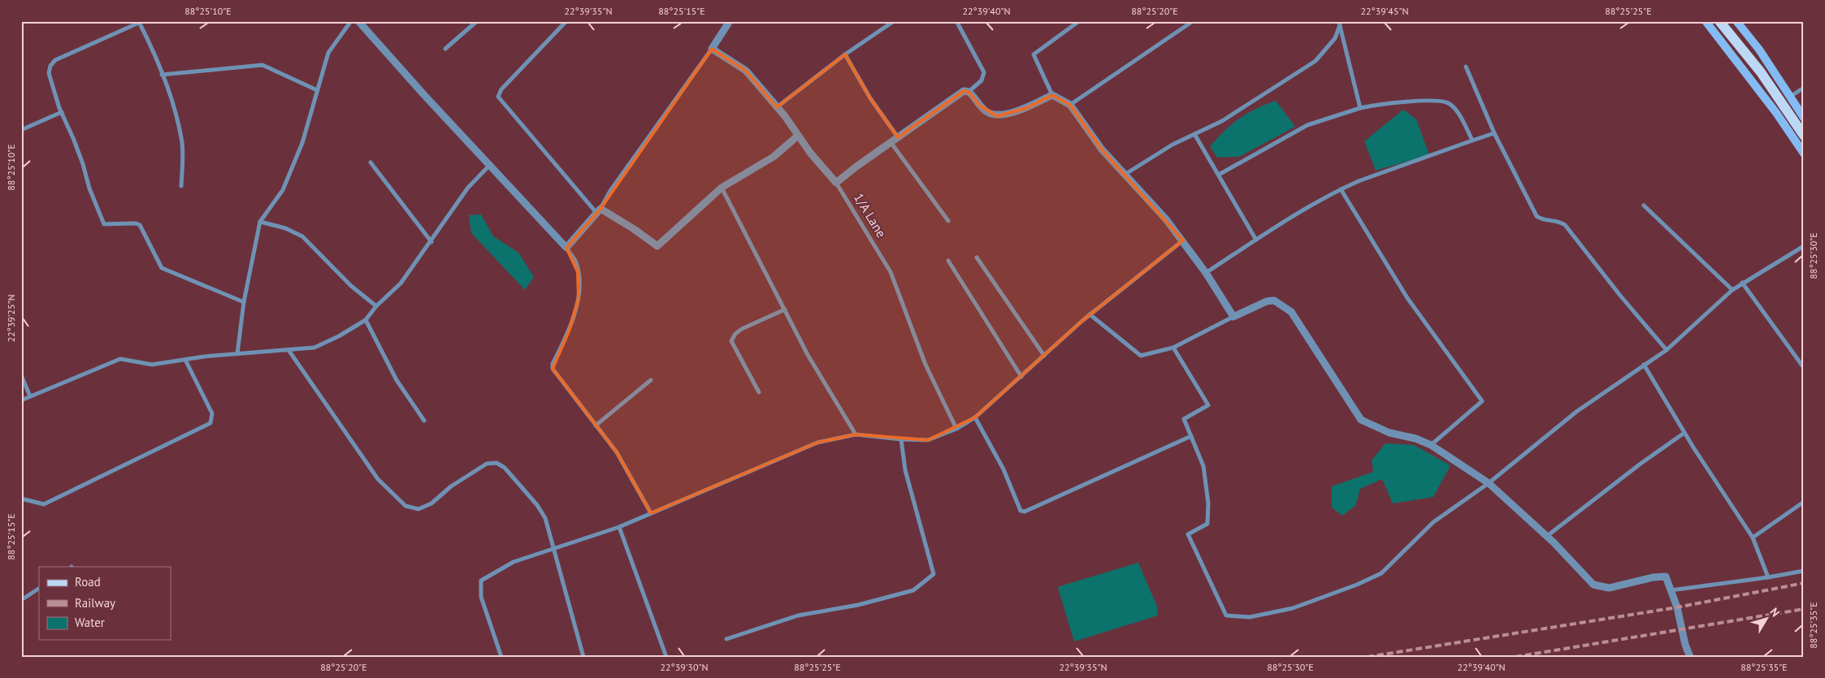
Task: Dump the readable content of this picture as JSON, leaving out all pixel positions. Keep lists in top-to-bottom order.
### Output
{
  "streets": {
    "street": ["1/A Lane"]
  },
  "legend": ["Road", "Railway", "Water"],
  "north": "top right",
  "coordinates": [
    "88°25'10\"E",
    "22°39'35\"N",
    "88°25'15\"E",
    "22°39'40\"N",
    "88°25'20\"E",
    "22°39'45\"N",
    "88°25'25\"E",
    "88°25'30\"E",
    "22°39'25\"N",
    "88°25'35\"E",
    "22°39'30\"N"
  ]
}
